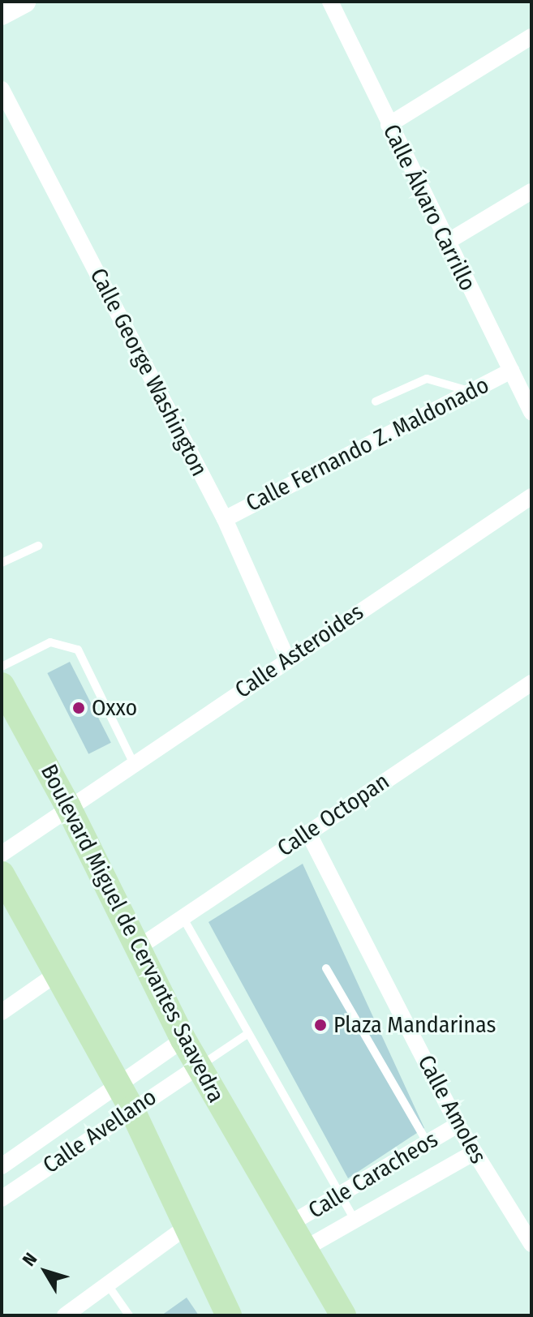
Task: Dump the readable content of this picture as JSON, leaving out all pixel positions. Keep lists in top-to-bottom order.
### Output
{
  "streets": {
    "main road": ["Boulevard Miguel de Cervantes Saavedra"],
    "street": [
      "Calle Álvaro Carrillo",
      "Calle George Washington",
      "Calle Fernando Z. Maldonado",
      "Calle Asteroides",
      "Calle Octopan",
      "Calle Amoles",
      "Calle Avellano",
      "Calle Caracheos"
    ]
  },
  "crossings": [
    ["Calle Álvaro Carrillo", "Calle Fernando Z. Maldonado"],
    ["Calle George Washington", "Calle Fernando Z. Maldonado"],
    ["Calle George Washington", "Calle Asteroides"],
    ["Calle Asteroides", "Boulevard Miguel de Cervantes Saavedra"],
    ["Calle Octopan", "Boulevard Miguel de Cervantes Saavedra"],
    ["Calle Octopan", "Calle Amoles"],
    ["Boulevard Miguel de Cervantes Saavedra", "Calle Avellano"],
    ["Boulevard Miguel de Cervantes Saavedra", "Calle Caracheos"],
    ["Calle Amoles", "Calle Caracheos"]
  ],
  "places": ["Oxxo", "Plaza Mandarinas"],
  "north": "top left"
}
